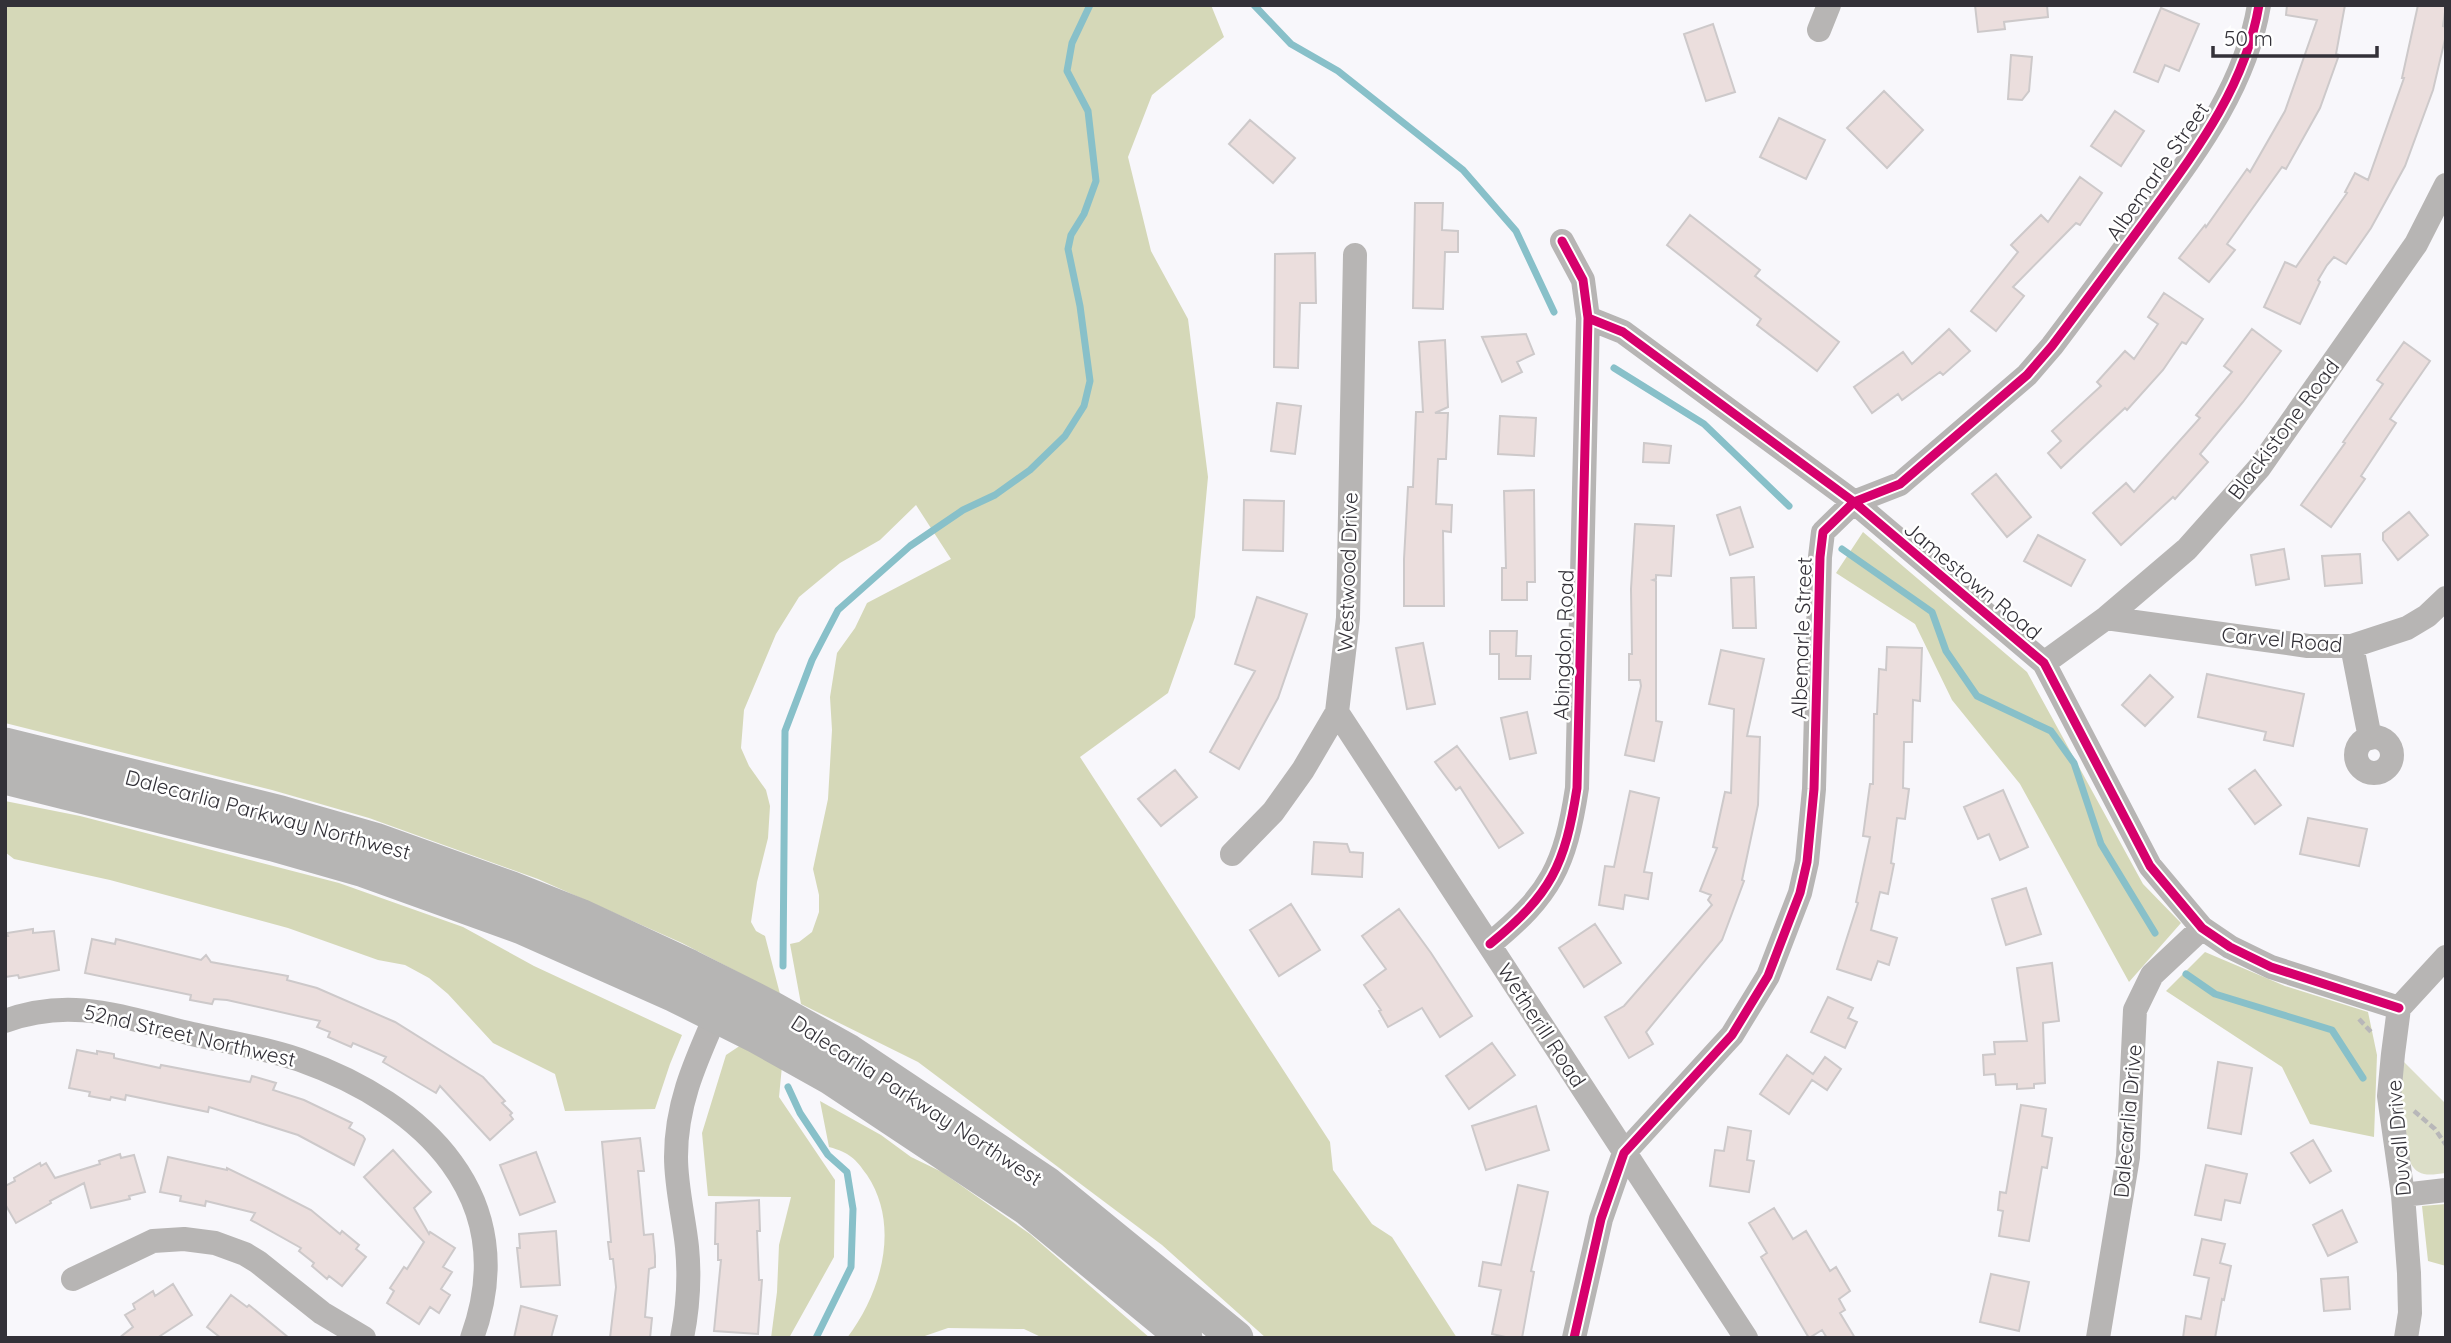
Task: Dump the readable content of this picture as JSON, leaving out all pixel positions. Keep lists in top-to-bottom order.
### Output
{
  "streets": {
    "main road": ["Dalecarlia Parkway Northwest"],
    "street": [
      "Albemarle Street",
      "Blackistone Road",
      "Westwood Drive",
      "Jamestown Road",
      "Carvel Road",
      "Abingdon Road",
      "Wetherill Road",
      "52nd Street Northwest",
      "Dalecarlia Drive",
      "Duvall Drive"
    ]
  },
  "crossings": [
    ["Albemarle Street", "Jamestown Road"],
    ["Albemarle Street", "Wetherill Road"],
    ["Blackistone Road", "Jamestown Road"],
    ["Blackistone Road", "Carvel Road"],
    ["Westwood Drive", "Wetherill Road"],
    ["Jamestown Road", "Abingdon Road"],
    ["Jamestown Road", "Dalecarlia Drive"],
    ["Jamestown Road", "Duvall Drive"],
    ["Abingdon Road", "Wetherill Road"]
  ],
  "scale_bar": "50 m"
}
